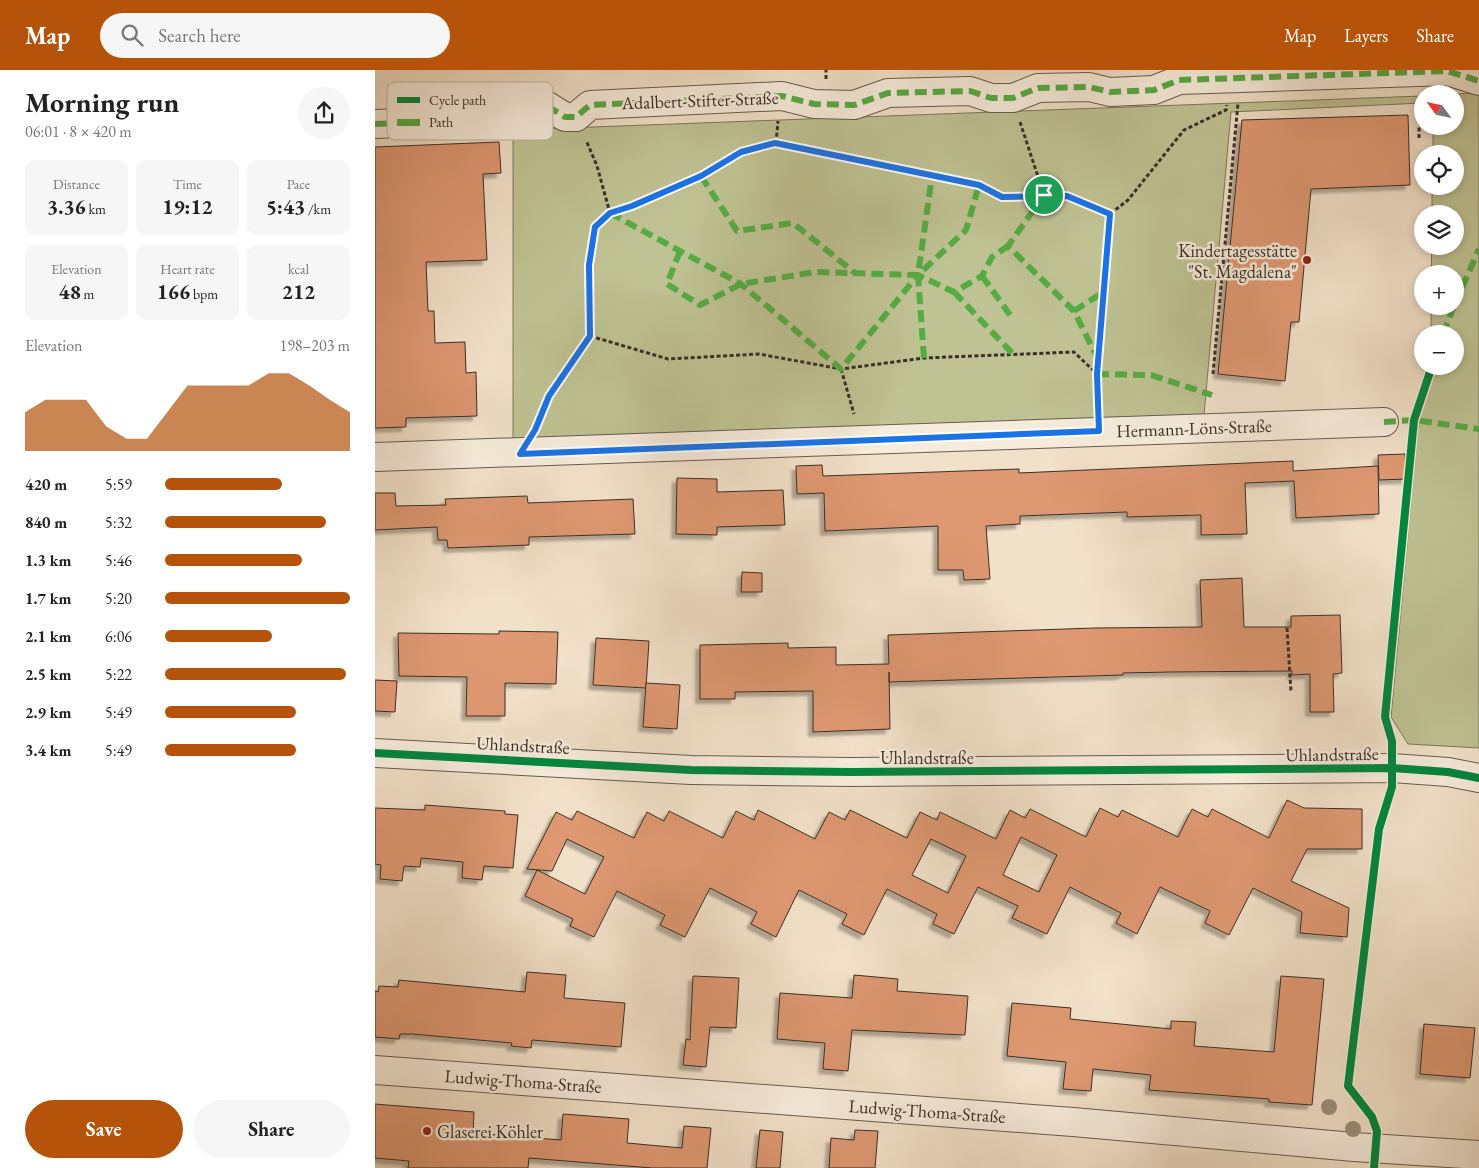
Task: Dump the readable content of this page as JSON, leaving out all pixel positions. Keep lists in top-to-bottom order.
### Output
{
  "streets": {
    "street": [
      "Adalbert-Stifter-Straße",
      "Hermann-Löns-Straße",
      "Uhlandstraße",
      "Ludwig-Thoma-Straße"
    ]
  },
  "places": ["Kindertagesstätte \"St. Magdalena\"", "Glaserei Köhler"],
  "legend": ["Cycle path", "Path"],
  "north": "top left",
  "page": {
    "header": "Map",
    "search": "Search here",
    "nav": ["Map", "Layers", "Share"],
    "heading": ["Morning run", "06:01 · 8 × 420 m"],
    "map_buttons": ["+", "−"],
    "stats": [
      ["Distance", "3.36 km"],
      ["Time", "19:12"],
      ["Pace", "5:43 /km"],
      ["Elevation", "48 m"],
      ["Heart rate", "166 bpm"],
      ["kcal", "212"]
    ],
    "chart": ["Elevation", "198–203 m"],
    "list": [
      {
        "name": "420 m",
        "note": "5:59"
      },
      {
        "name": "840 m",
        "note": "5:32"
      },
      {
        "name": "1.3 km",
        "note": "5:46"
      },
      {
        "name": "1.7 km",
        "note": "5:20"
      },
      {
        "name": "2.1 km",
        "note": "6:06"
      },
      {
        "name": "2.5 km",
        "note": "5:22"
      },
      {
        "name": "2.9 km",
        "note": "5:49"
      },
      {
        "name": "3.4 km",
        "note": "5:49"
      }
    ],
    "buttons": ["Save", "Share"]
  }
}
